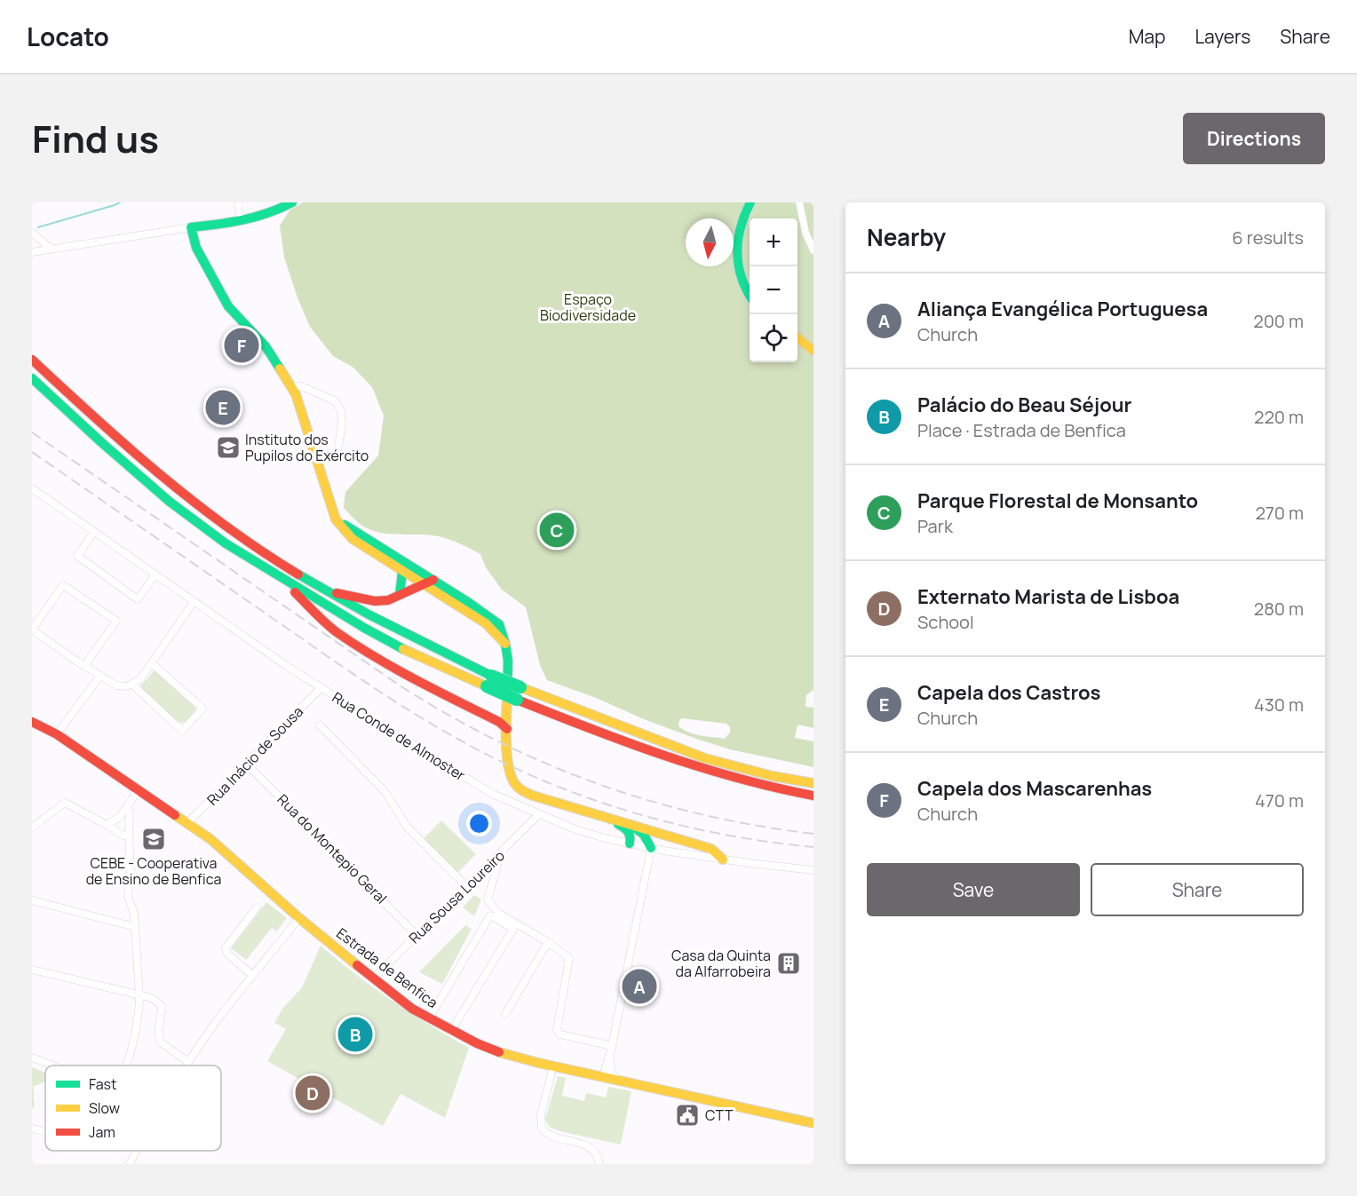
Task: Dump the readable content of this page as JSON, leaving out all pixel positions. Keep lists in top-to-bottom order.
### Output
{
  "streets": {
    "main road": ["Estrada de Benfica"],
    "street": [
      "Rua Conde de Almoster",
      "Rua Inácio de Sousa",
      "Rua do Montepio Geral",
      "Rua Sousa Loureiro"
    ]
  },
  "crossings": [
    ["Rua Conde de Almoster", "Rua Inácio de Sousa"],
    ["Rua Conde de Almoster", "Rua Sousa Loureiro"],
    ["Rua Inácio de Sousa", "Rua do Montepio Geral"],
    ["Rua Inácio de Sousa", "Estrada de Benfica"],
    ["Rua do Montepio Geral", "Rua Sousa Loureiro"],
    ["Rua Sousa Loureiro", "Estrada de Benfica"]
  ],
  "parks": ["Espaço Biodiversidade"],
  "places": {
    "school or university": ["Instituto dos Pupilos do Exército", "CEBE - Cooperativa de Ensino de Benfica"],
    "building": ["Casa da Quinta da Alfarrobeira"],
    "public building": ["CTT"]
  },
  "legend": ["Fast", "Slow", "Jam"],
  "north": "bottom",
  "page": {
    "header": "Locato",
    "nav": ["Map", "Layers", "Share"],
    "title": "Find us",
    "buttons": [
      "Directions",
      ["Save", "Share"]
    ],
    "heading": ["Nearby", "6 results"],
    "map_buttons": ["+", "−"],
    "list": [
      {
        "mark": "A",
        "name": "Aliança Evangélica Portuguesa",
        "note": "Church",
        "value": "200 m"
      },
      {
        "mark": "B",
        "name": "Palácio do Beau Séjour",
        "note": "Place · Estrada de Benfica",
        "value": "220 m"
      },
      {
        "mark": "C",
        "name": "Parque Florestal de Monsanto",
        "note": "Park",
        "value": "270 m"
      },
      {
        "mark": "D",
        "name": "Externato Marista de Lisboa",
        "note": "School",
        "value": "280 m"
      },
      {
        "mark": "E",
        "name": "Capela dos Castros",
        "note": "Church",
        "value": "430 m"
      },
      {
        "mark": "F",
        "name": "Capela dos Mascarenhas",
        "note": "Church",
        "value": "470 m"
      }
    ],
    "pins": [
      "F",
      "E",
      "C",
      "A",
      "B",
      "D"
    ]
  }
}
